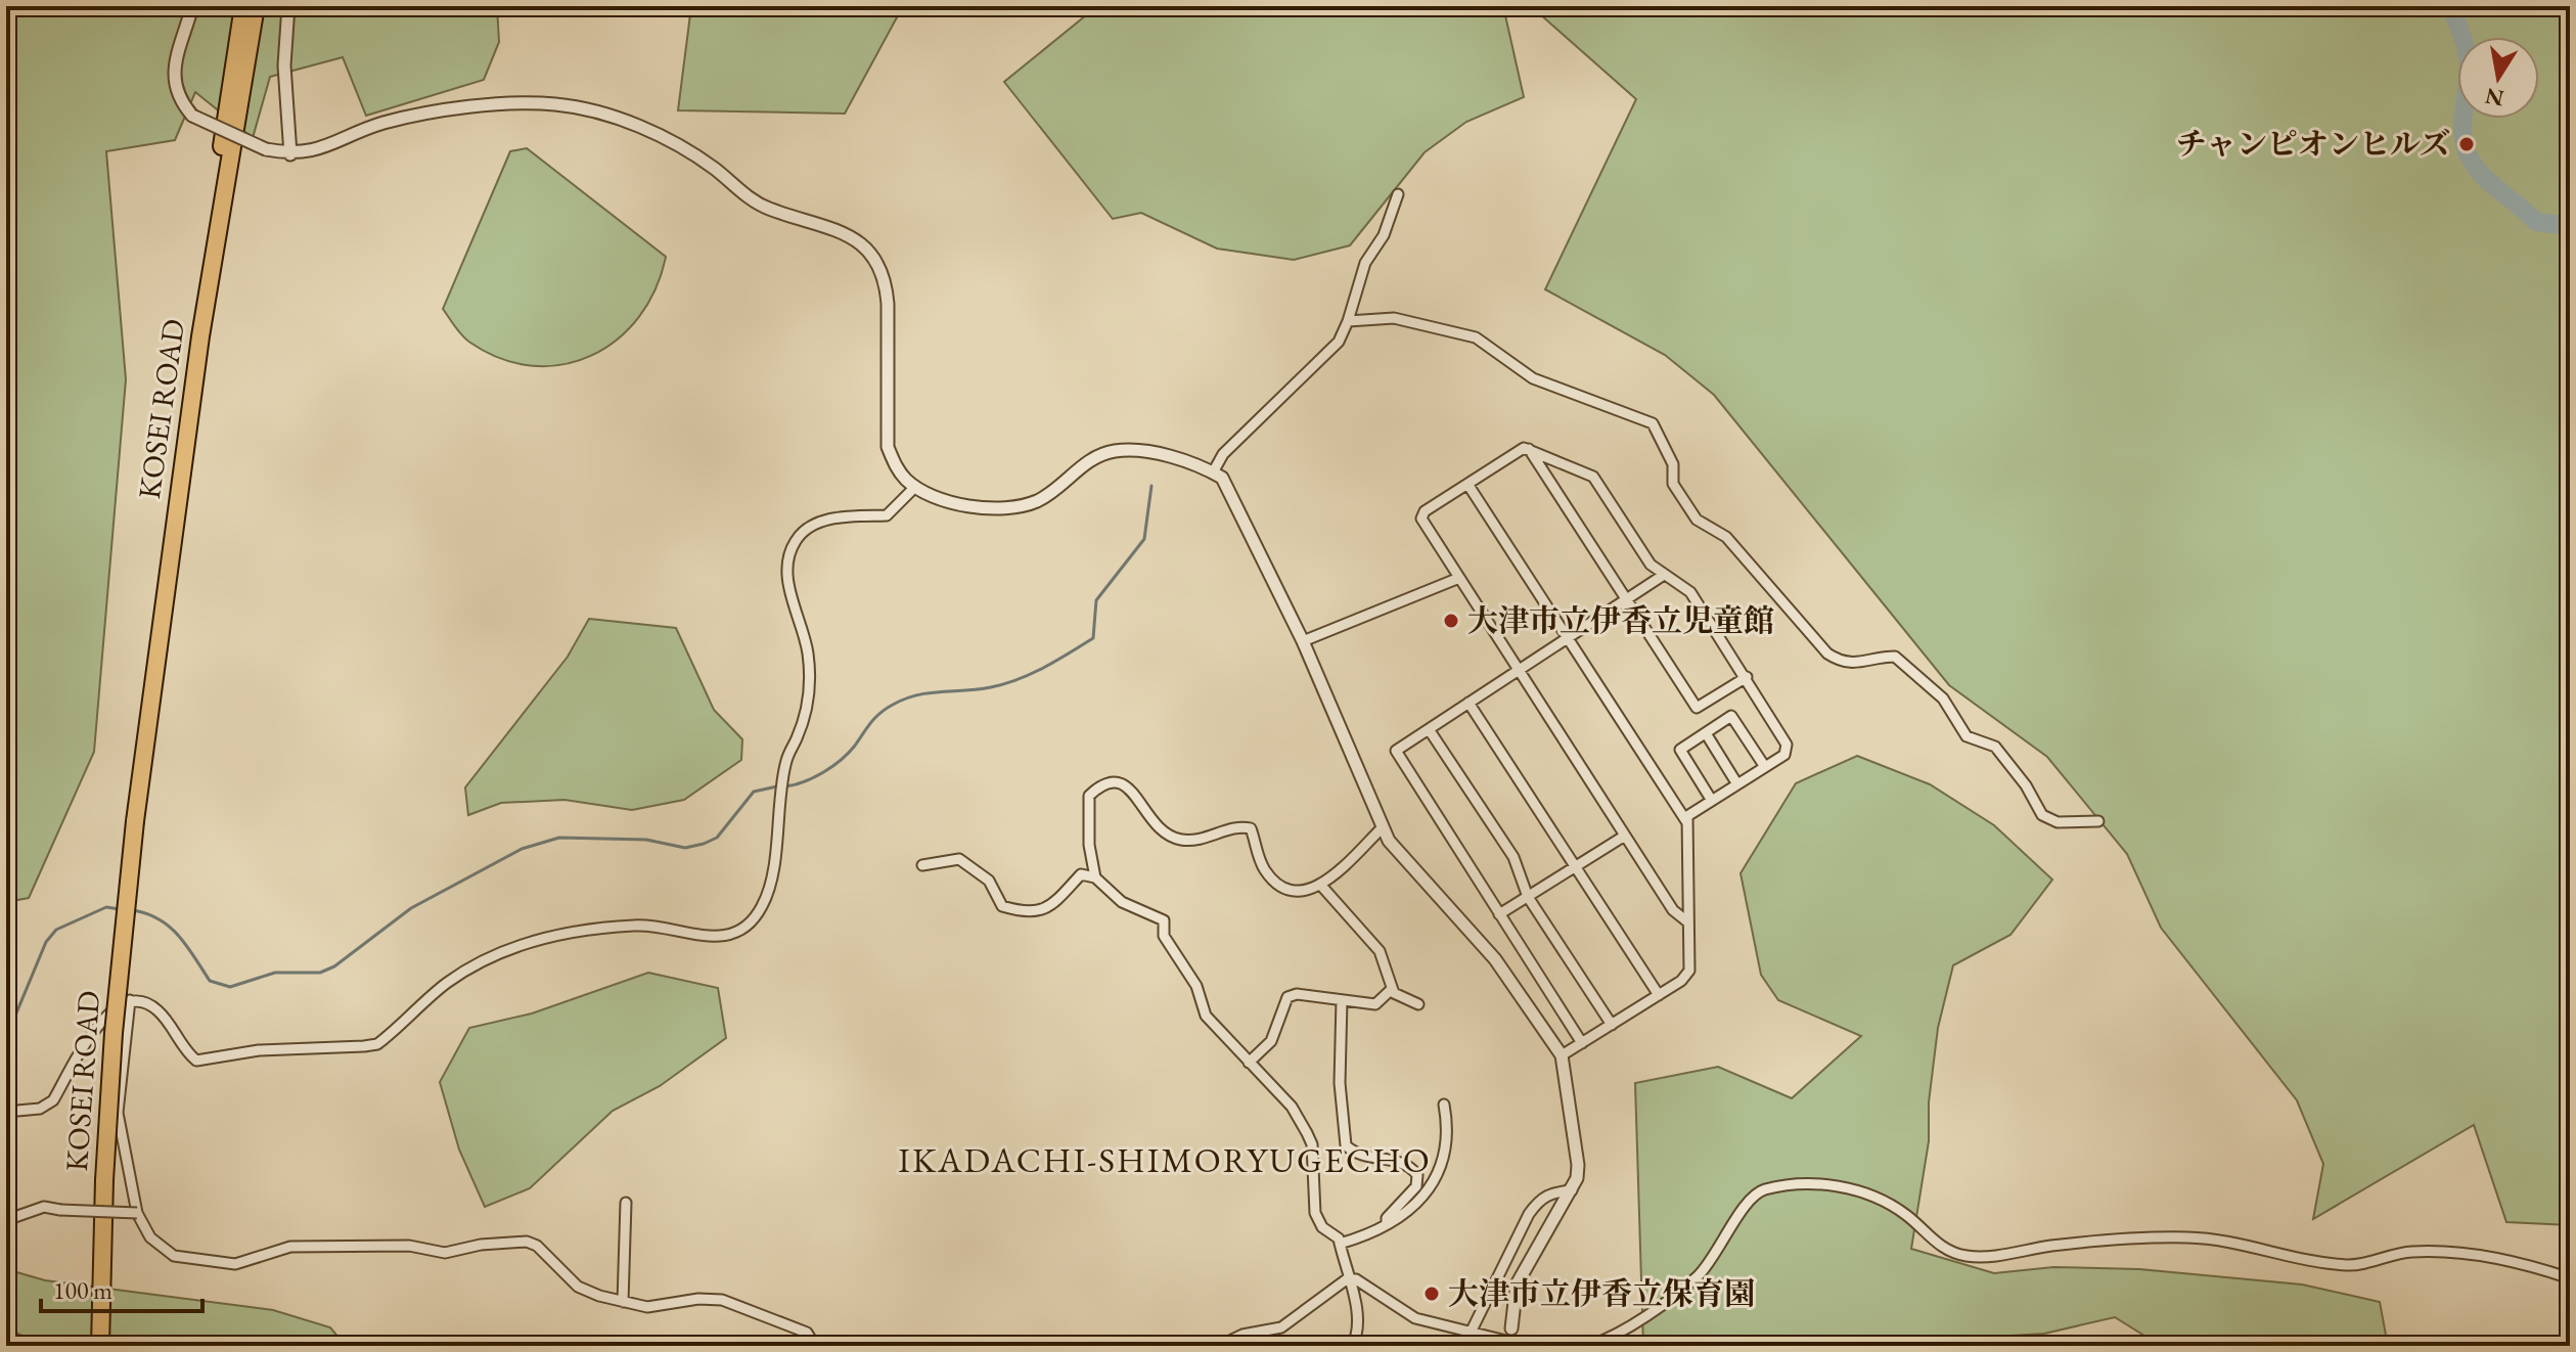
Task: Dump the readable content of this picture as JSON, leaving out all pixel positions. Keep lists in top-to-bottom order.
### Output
{
  "streets": {
    "highway": ["KOSEI ROAD"]
  },
  "districts": ["IKADACHI-SHIMORYUGECHO"],
  "places": ["チャンピオンヒルズ", "大津市立伊香立児童館", "大津市立伊香立保育園"],
  "scale_bar": "100 m",
  "north": "bottom"
}
